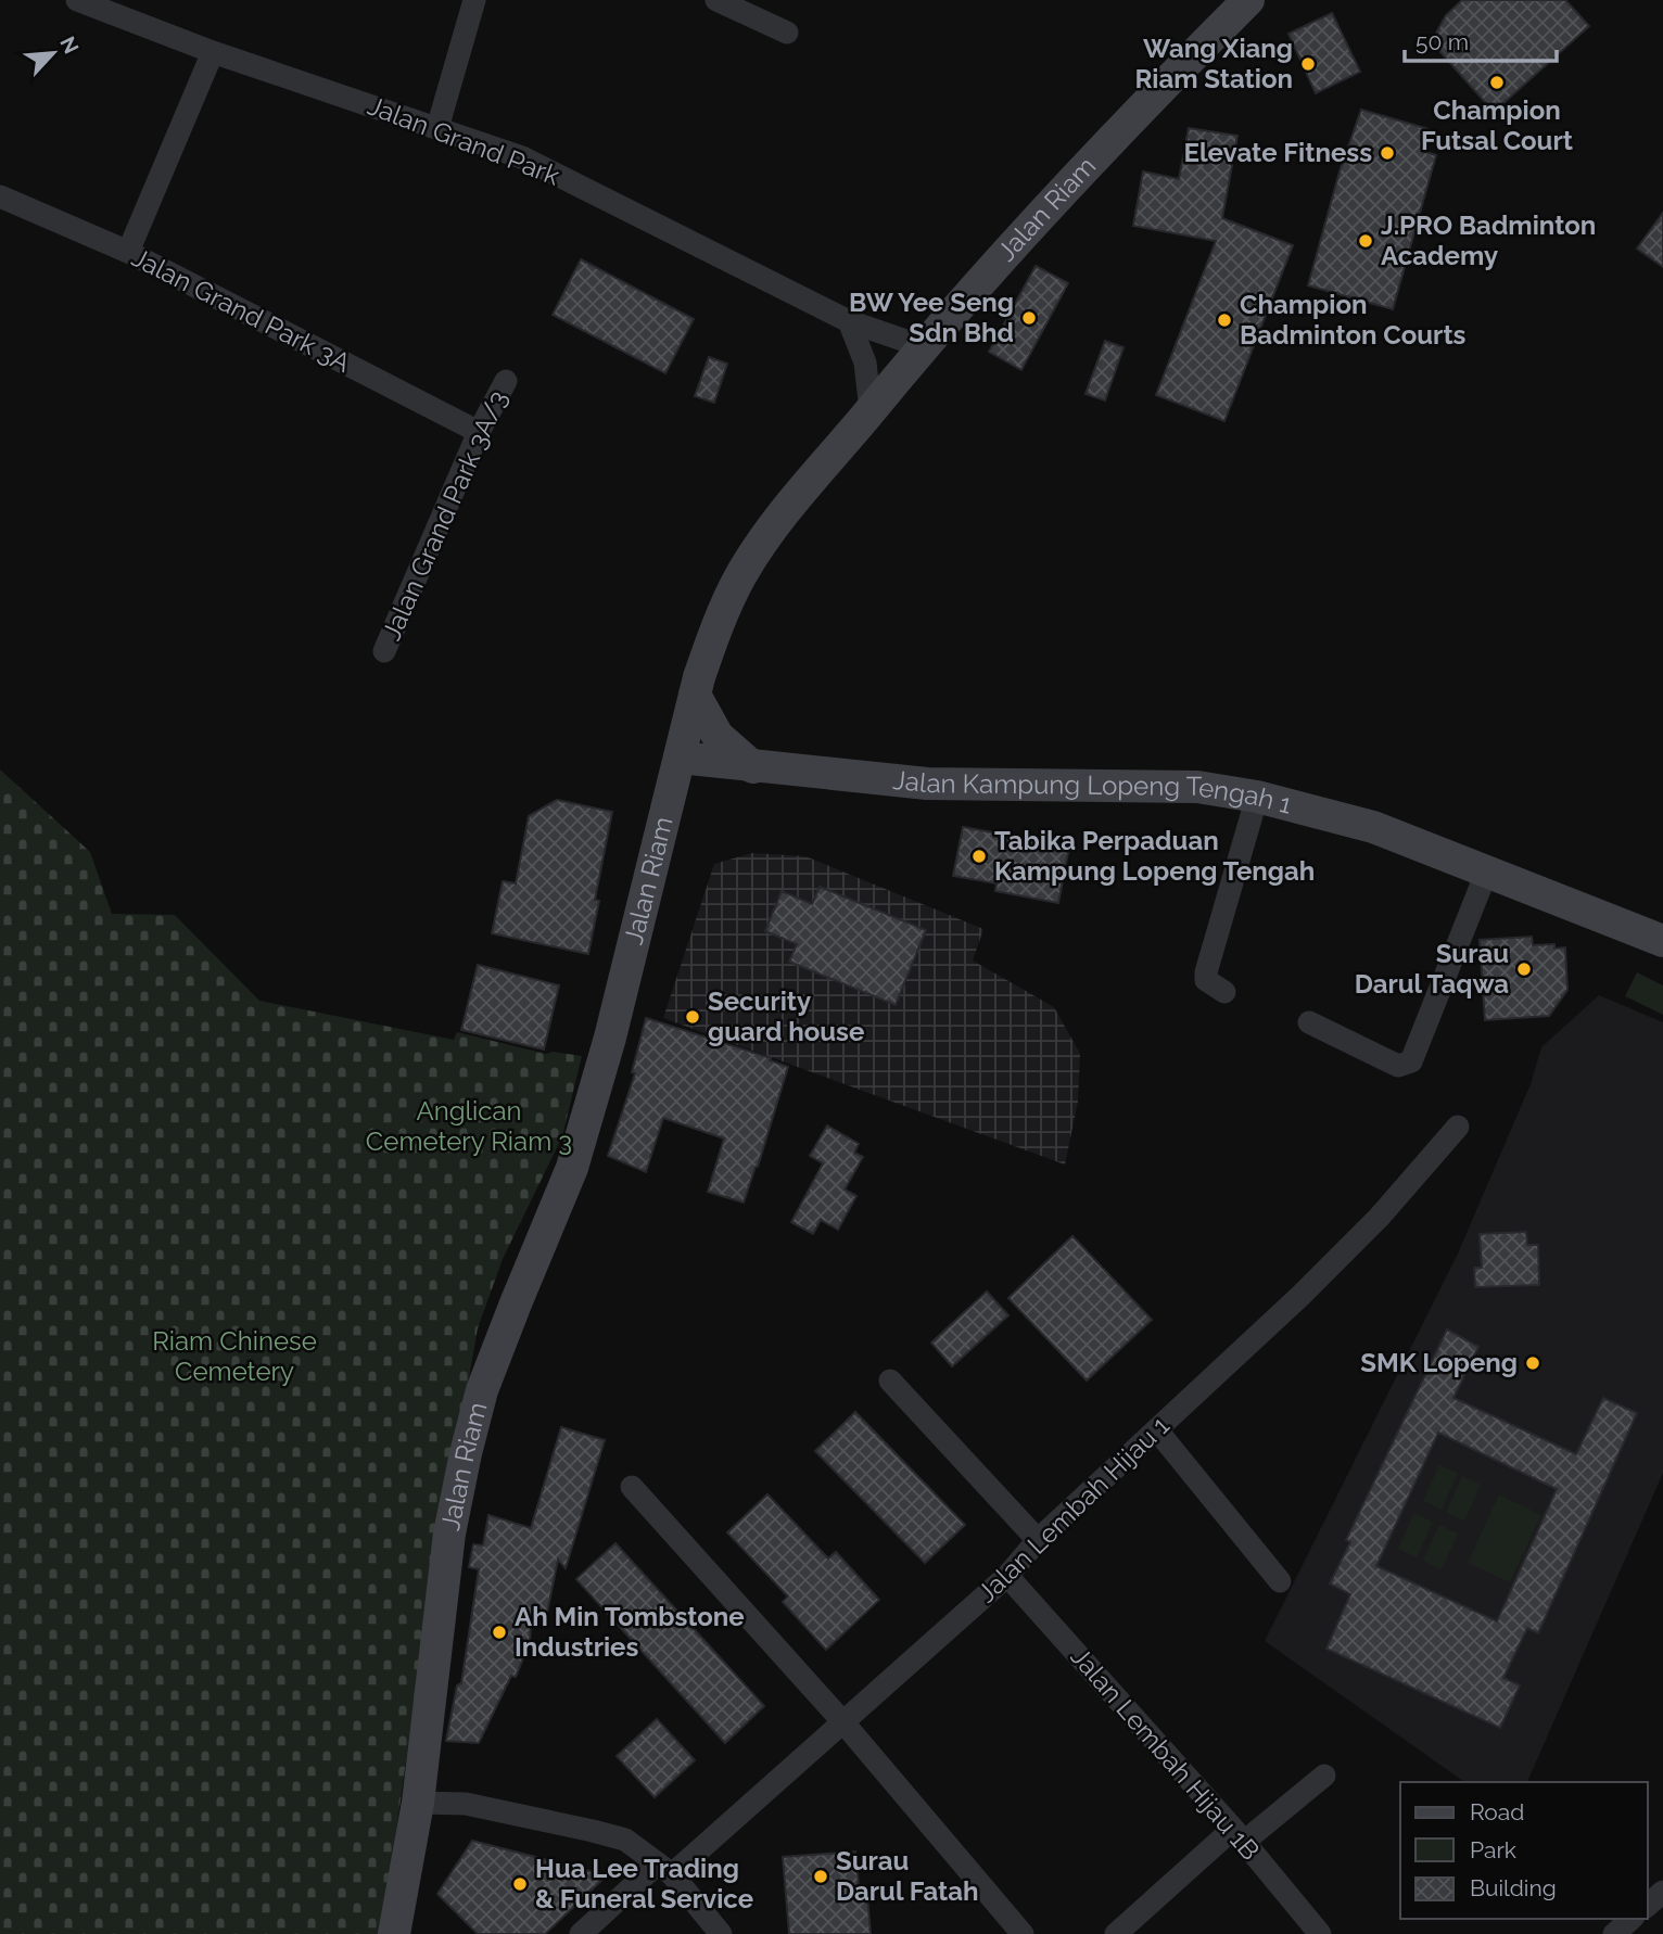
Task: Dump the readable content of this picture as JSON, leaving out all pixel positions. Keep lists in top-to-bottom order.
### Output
{
  "streets": {
    "main road": ["Jalan Riam", "Jalan Kampung Lopeng Tengah 1"],
    "street": [
      "Jalan Grand Park",
      "Jalan Grand Park 3A",
      "Jalan Grand Park 3A/3",
      "Jalan Lembah Hijau 1",
      "Jalan Lembah Hijau 1B"
    ]
  },
  "crossings": [
    ["Jalan Grand Park", "Jalan Riam"],
    ["Jalan Riam", "Jalan Kampung Lopeng Tengah 1"],
    ["Jalan Grand Park 3A", "Jalan Grand Park 3A/3"],
    ["Jalan Lembah Hijau 1", "Jalan Lembah Hijau 1B"]
  ],
  "parks": ["Anglican Cemetery Riam 3", "Riam Chinese Cemetery"],
  "places": [
    "Wang Xiang Riam Station",
    "Champion Futsal Court",
    "Elevate Fitness",
    "J.PRO Badminton Academy",
    "BW Yee Seng Sdn Bhd",
    "Champion Badminton Courts",
    "Tabika Perpaduan Kampung Lopeng Tengah",
    "Surau Darul Taqwa",
    "Security guard house",
    "SMK Lopeng",
    "Ah Min Tombstone Industries",
    "Surau Darul Fatah",
    "Hua Lee Trading & Funeral Service"
  ],
  "legend": ["Road", "Park", "Building"],
  "scale_bar": "50 m",
  "north": "top right"
}
